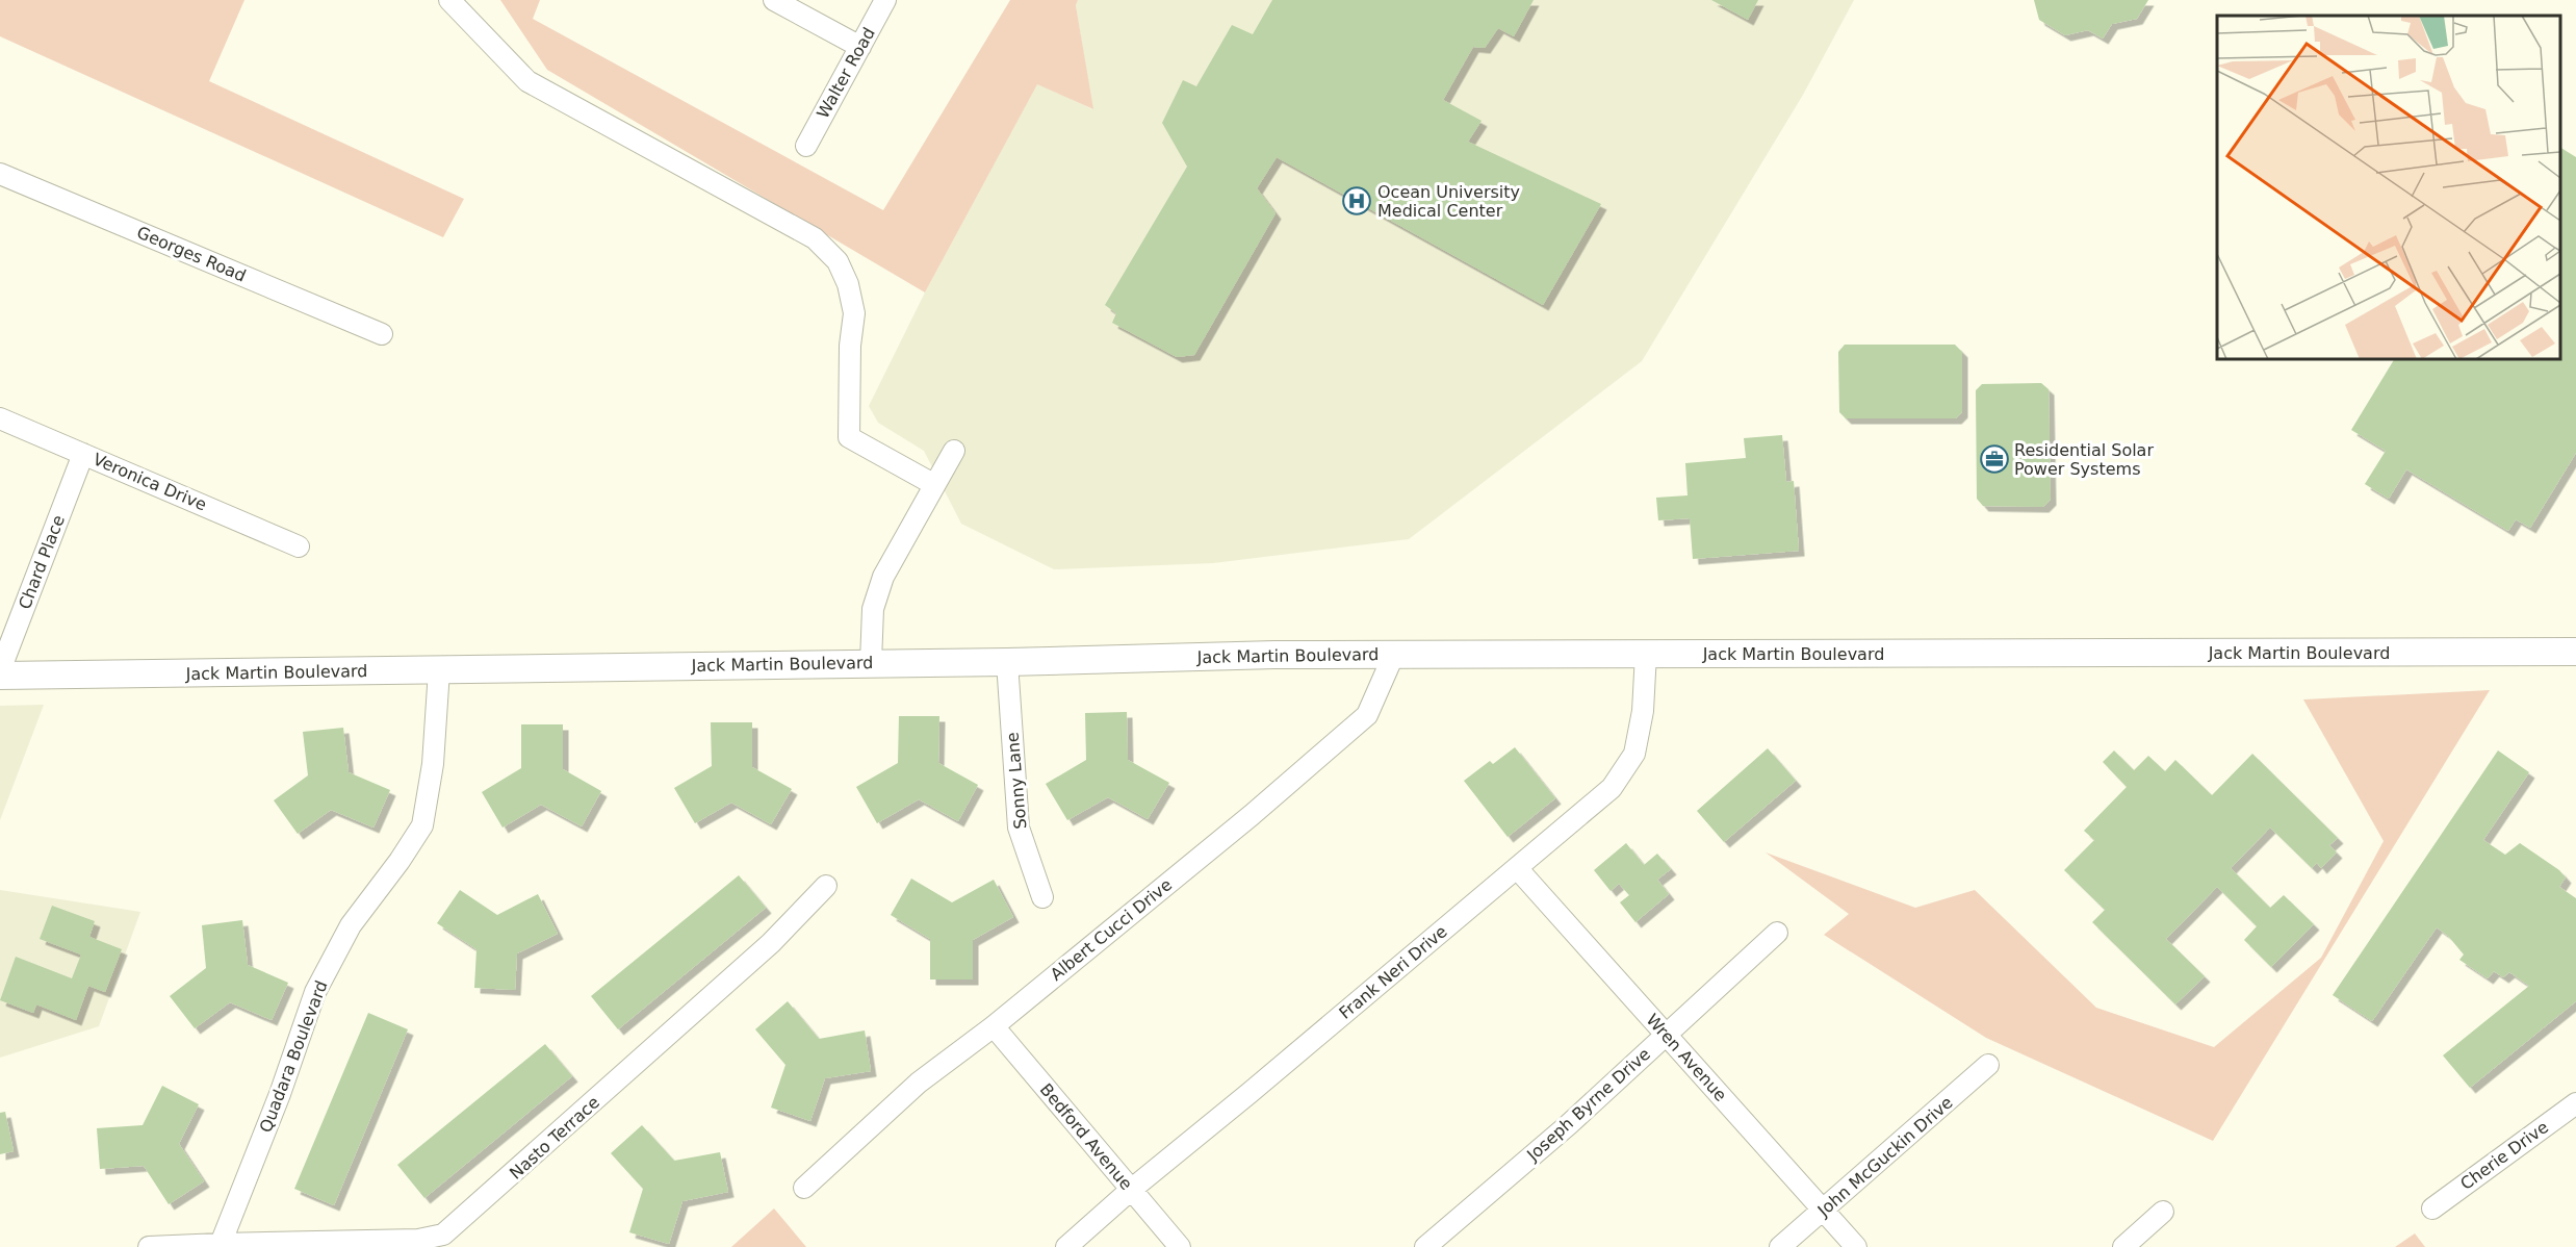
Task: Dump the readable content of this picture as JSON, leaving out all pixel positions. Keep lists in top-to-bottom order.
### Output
{
  "streets": {
    "street": [
      "Walter Road",
      "Georges Road",
      "Veronica Drive",
      "Chard Place",
      "Jack Martin Boulevard",
      "Sonny Lane",
      "Albert Cucci Drive",
      "Frank Neri Drive",
      "Quadara Boulevard",
      "Wren Avenue",
      "Joseph Byrne Drive",
      "Bedford Avenue",
      "Nasto Terrace",
      "Cherie Drive",
      "John McGuckin Drive"
    ]
  },
  "crossings": [
    ["Veronica Drive", "Chard Place"],
    ["Jack Martin Boulevard", "Sonny Lane"],
    ["Jack Martin Boulevard", "Albert Cucci Drive"],
    ["Jack Martin Boulevard", "Frank Neri Drive"],
    ["Jack Martin Boulevard", "Quadara Boulevard"],
    ["Albert Cucci Drive", "Bedford Avenue"],
    ["Frank Neri Drive", "Wren Avenue"],
    ["Frank Neri Drive", "Bedford Avenue"],
    ["Quadara Boulevard", "Nasto Terrace"],
    ["Wren Avenue", "Joseph Byrne Drive"],
    ["Wren Avenue", "John McGuckin Drive"]
  ],
  "places": {
    "hospital": ["Ocean University Medical Center"],
    "office": ["Residential Solar Power Systems"]
  }
}
